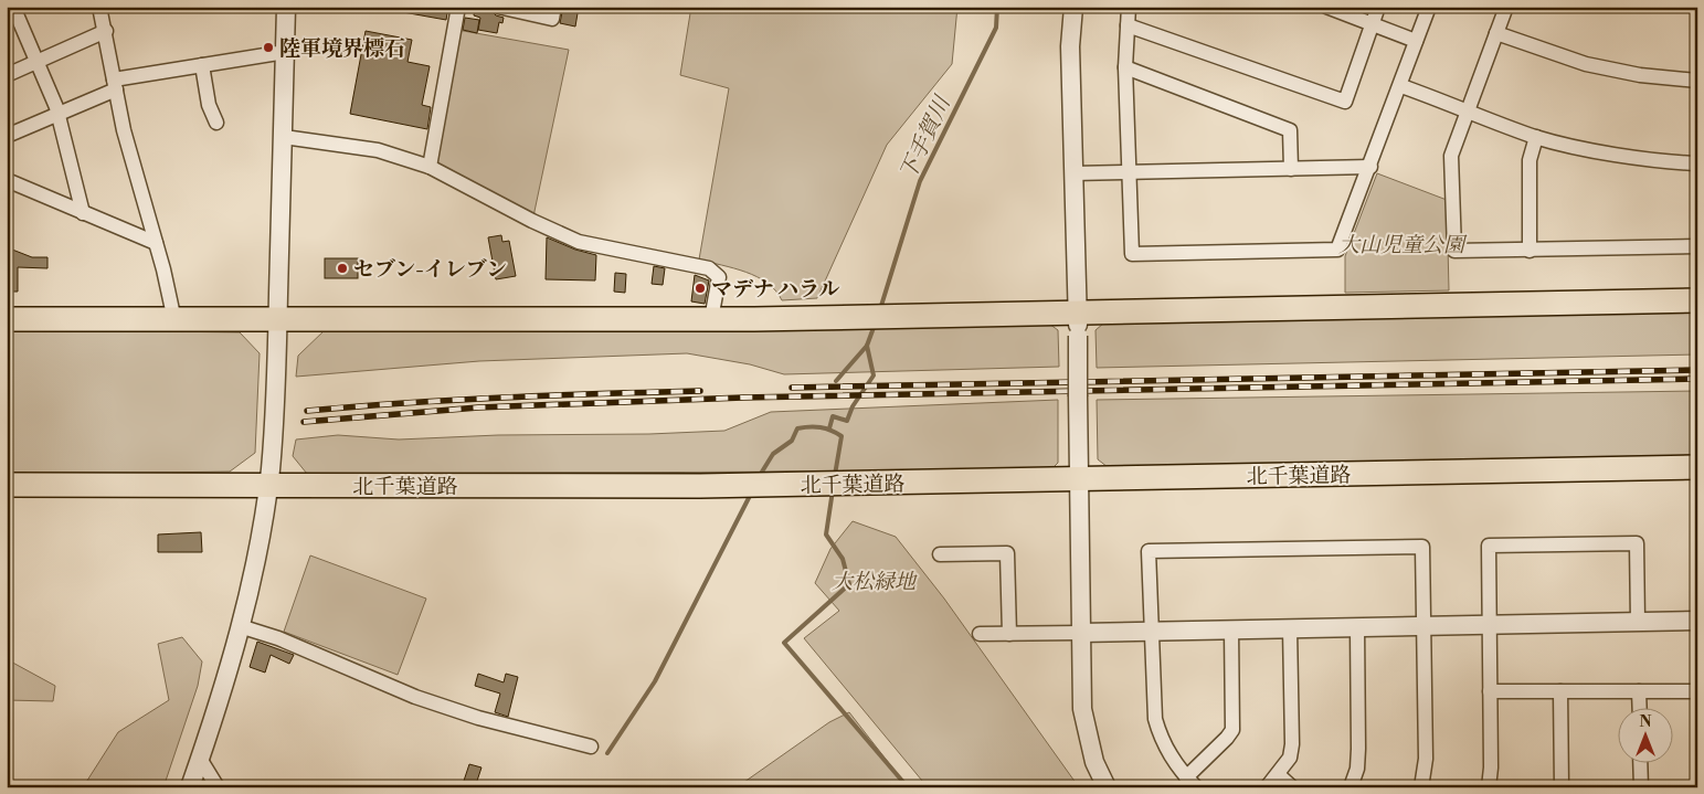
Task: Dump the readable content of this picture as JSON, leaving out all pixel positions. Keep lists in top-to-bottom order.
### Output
{
  "streets": {
    "highway": ["北千葉道路"]
  },
  "water": ["下手賀川"],
  "parks": ["大山児童公園", "大松緑地"],
  "places": ["陸軍境界標石", "セブン-イレブン", "マデナ ハラル"],
  "north": "top"
}
